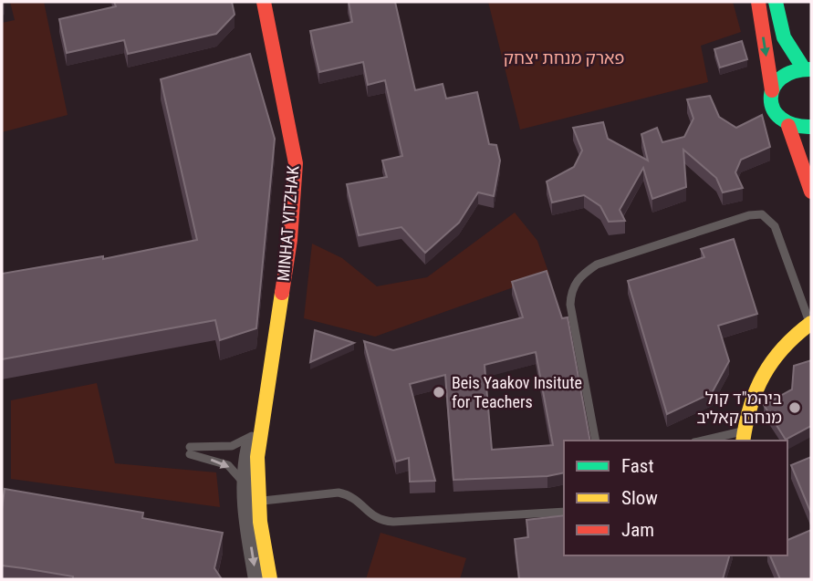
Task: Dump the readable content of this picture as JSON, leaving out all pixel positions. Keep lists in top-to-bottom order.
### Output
{
  "streets": {
    "street": ["MINHAT YITZHAK"]
  },
  "parks": ["פארק מנחת יצחק"],
  "places": ["Beis Yaakov Insitute for Teachers", "ביהמ\"ד קול מנחם קאליב"],
  "legend": ["Fast", "Slow", "Jam"]
}
